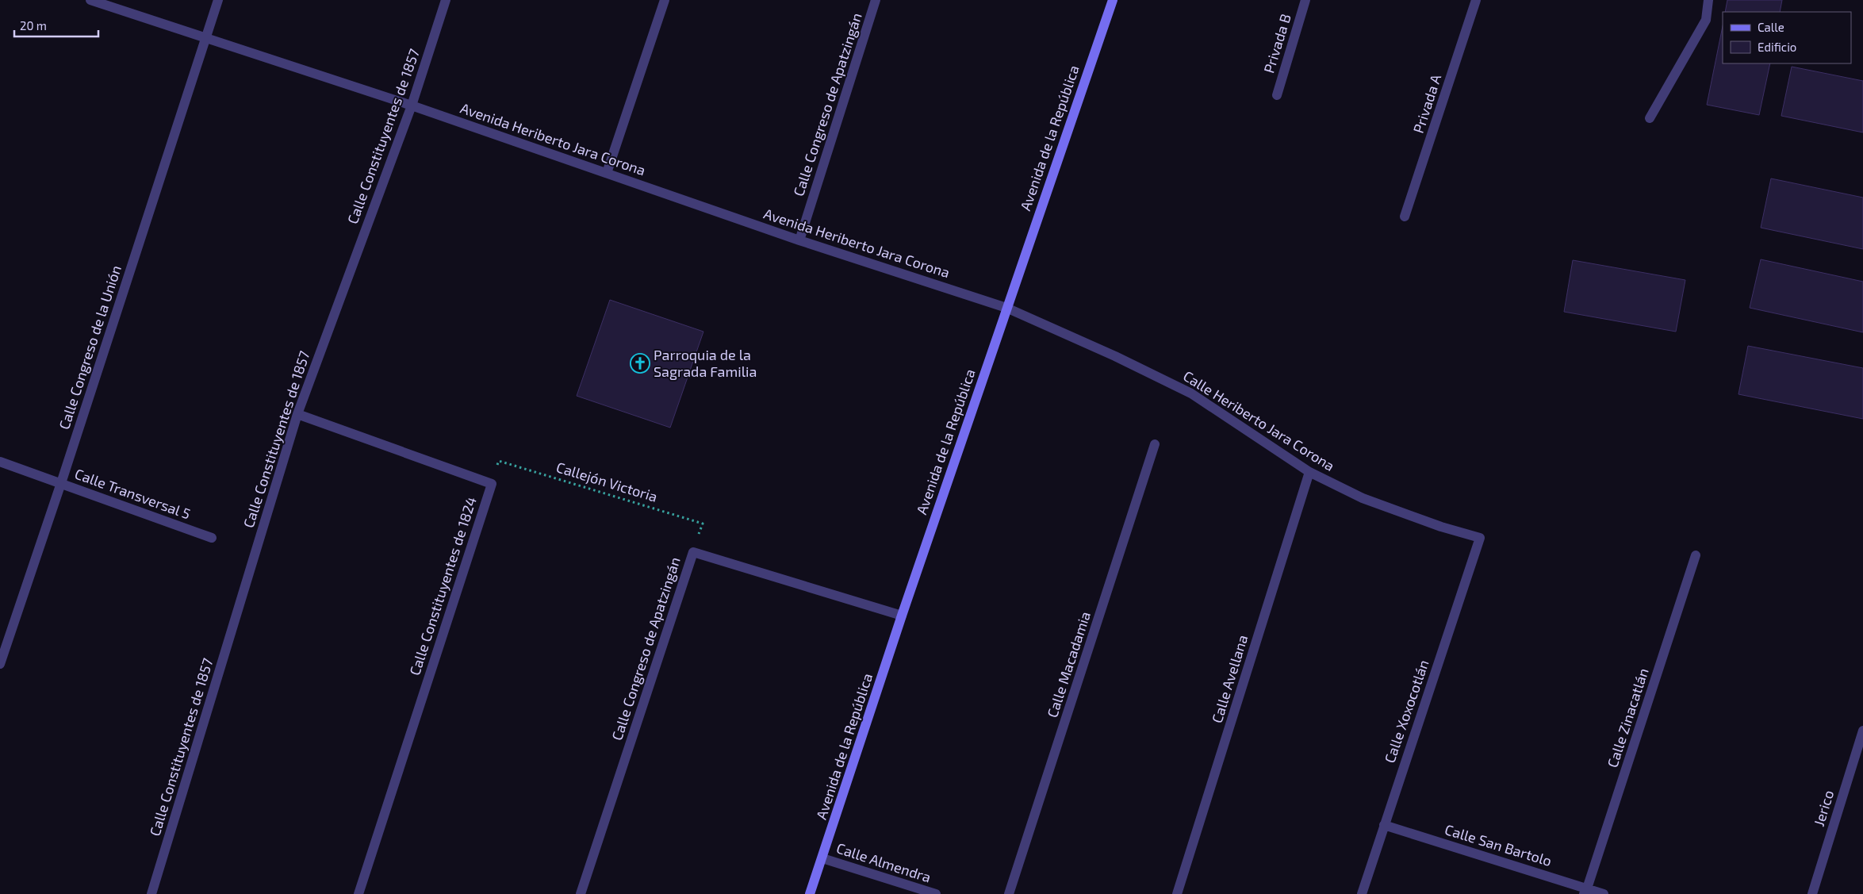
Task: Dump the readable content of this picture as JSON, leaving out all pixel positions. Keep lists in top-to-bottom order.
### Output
{
  "streets": {
    "main road": ["Avenida de la República"],
    "street": [
      "Privada B",
      "Privada A",
      "Calle Congreso de Apatzingán",
      "Calle Constituyentes de 1857",
      "Avenida Heriberto Jara Corona",
      "Calle Congreso de la Unión",
      "Calle Heriberto Jara Corona",
      "Calle Transversal 5",
      "Calle Constituyentes de 1824",
      "Calle Macadamia",
      "Calle Avellana",
      "Calle Xoxocotlán",
      "Calle Zinacatlán",
      "Jerico",
      "Calle San Bartolo",
      "Calle Almendra"
    ],
    "path": ["Callejón Victoria"]
  },
  "crossings": [
    ["Calle Congreso de Apatzingán", "Avenida de la República"],
    ["Calle Congreso de Apatzingán", "Avenida Heriberto Jara Corona"],
    ["Calle Congreso de Apatzingán", "Callejón Victoria"],
    ["Calle Constituyentes de 1857", "Avenida Heriberto Jara Corona"],
    ["Calle Constituyentes de 1857", "Calle Constituyentes de 1824"],
    ["Avenida de la República", "Avenida Heriberto Jara Corona"],
    ["Avenida de la República", "Calle Heriberto Jara Corona"],
    ["Avenida de la República", "Calle Almendra"],
    ["Avenida Heriberto Jara Corona", "Calle Congreso de la Unión"],
    ["Avenida Heriberto Jara Corona", "Calle Heriberto Jara Corona"],
    ["Calle Congreso de la Unión", "Calle Transversal 5"],
    ["Calle Heriberto Jara Corona", "Calle Avellana"],
    ["Calle Heriberto Jara Corona", "Calle Xoxocotlán"],
    ["Callejón Victoria", "Calle Constituyentes de 1824"],
    ["Calle Xoxocotlán", "Calle San Bartolo"],
    ["Calle Zinacatlán", "Calle San Bartolo"]
  ],
  "places": {
    "church": ["Parroquia de la Sagrada Familia"]
  },
  "legend": ["Calle", "Edificio"],
  "scale_bar": "20 m"
}
